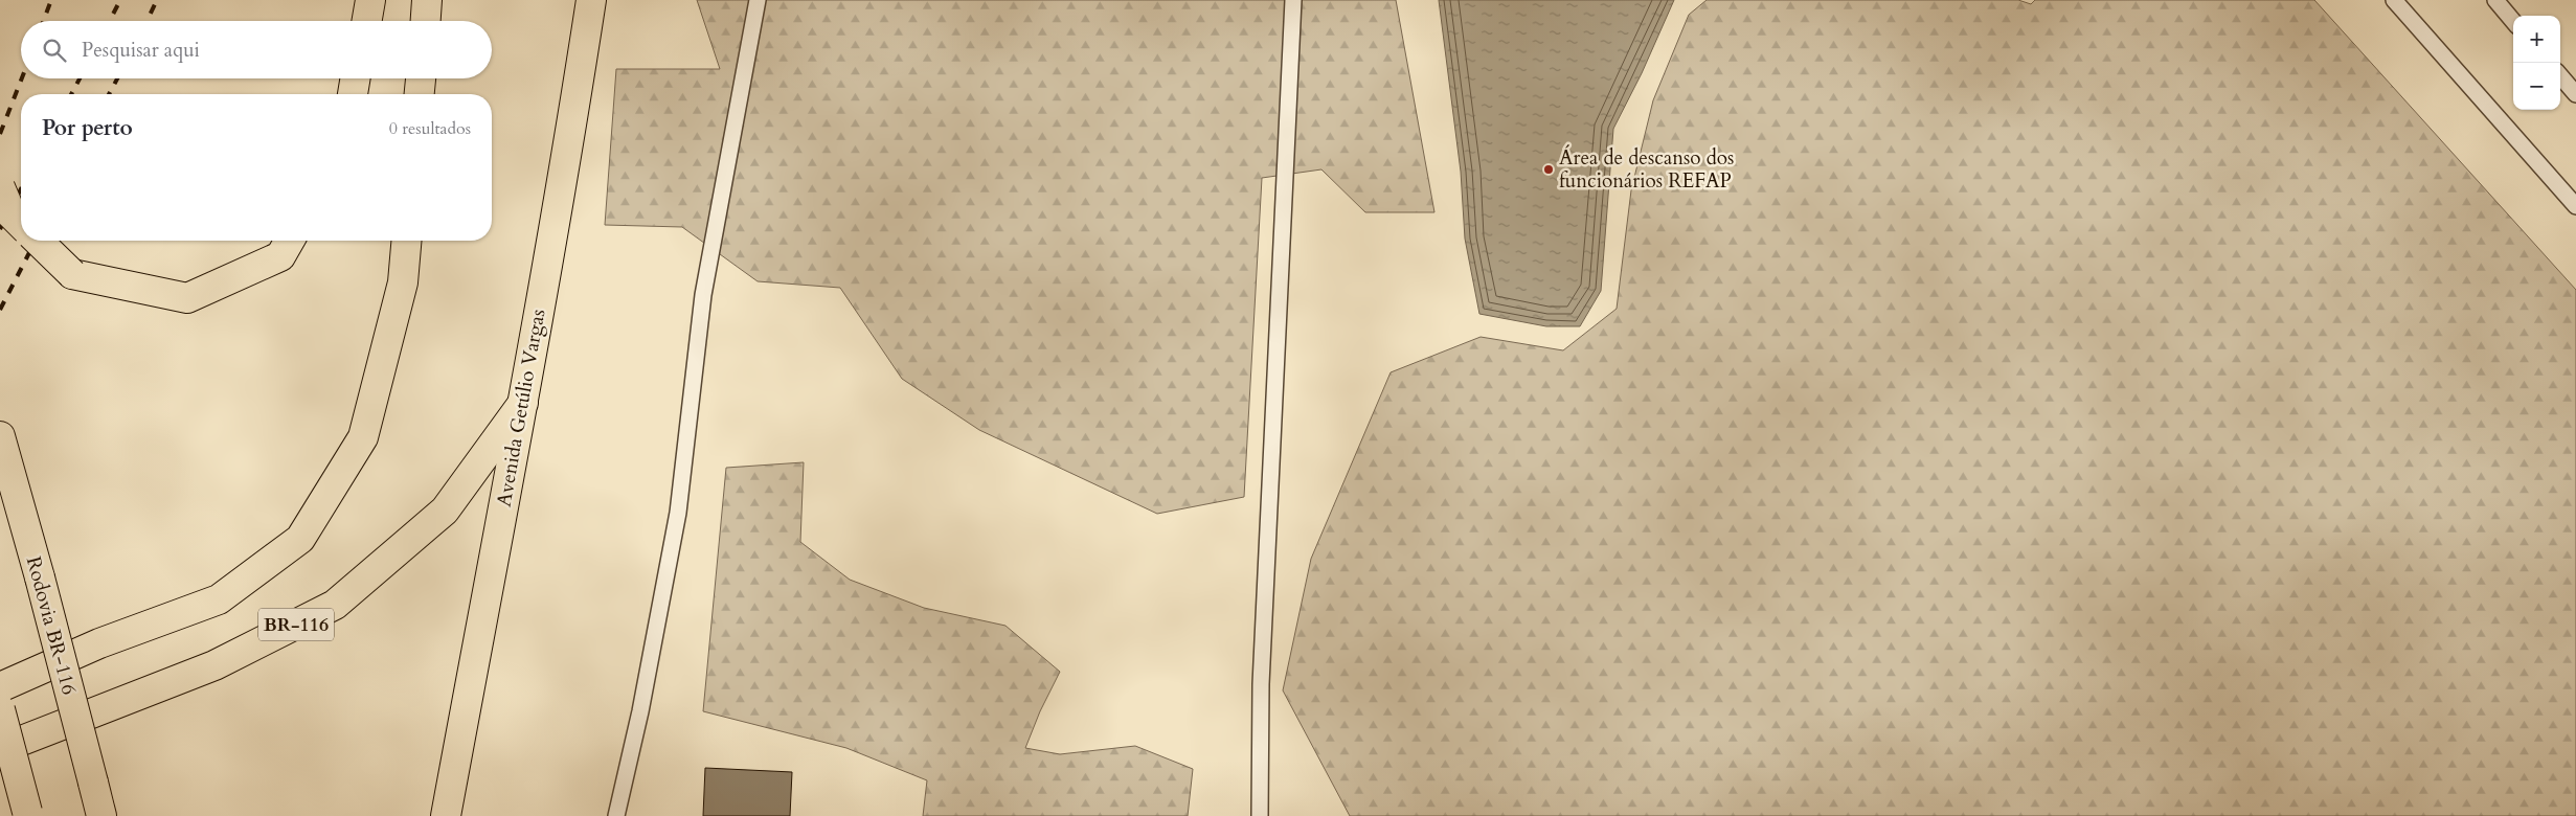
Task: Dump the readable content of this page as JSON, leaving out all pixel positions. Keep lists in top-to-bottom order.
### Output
{
  "streets": {
    "main road": ["Avenida Getúlio Vargas", "BR-116", "Rodovia BR-116"]
  },
  "crossings": [
    ["Avenida Getúlio Vargas", "BR-116"]
  ],
  "places": ["Área de descanso dos funcionários REFAP"],
  "page": {
    "map_buttons": ["+", "−"],
    "search": "Pesquisar aqui",
    "heading": ["Por perto", "0 resultados"]
  }
}
